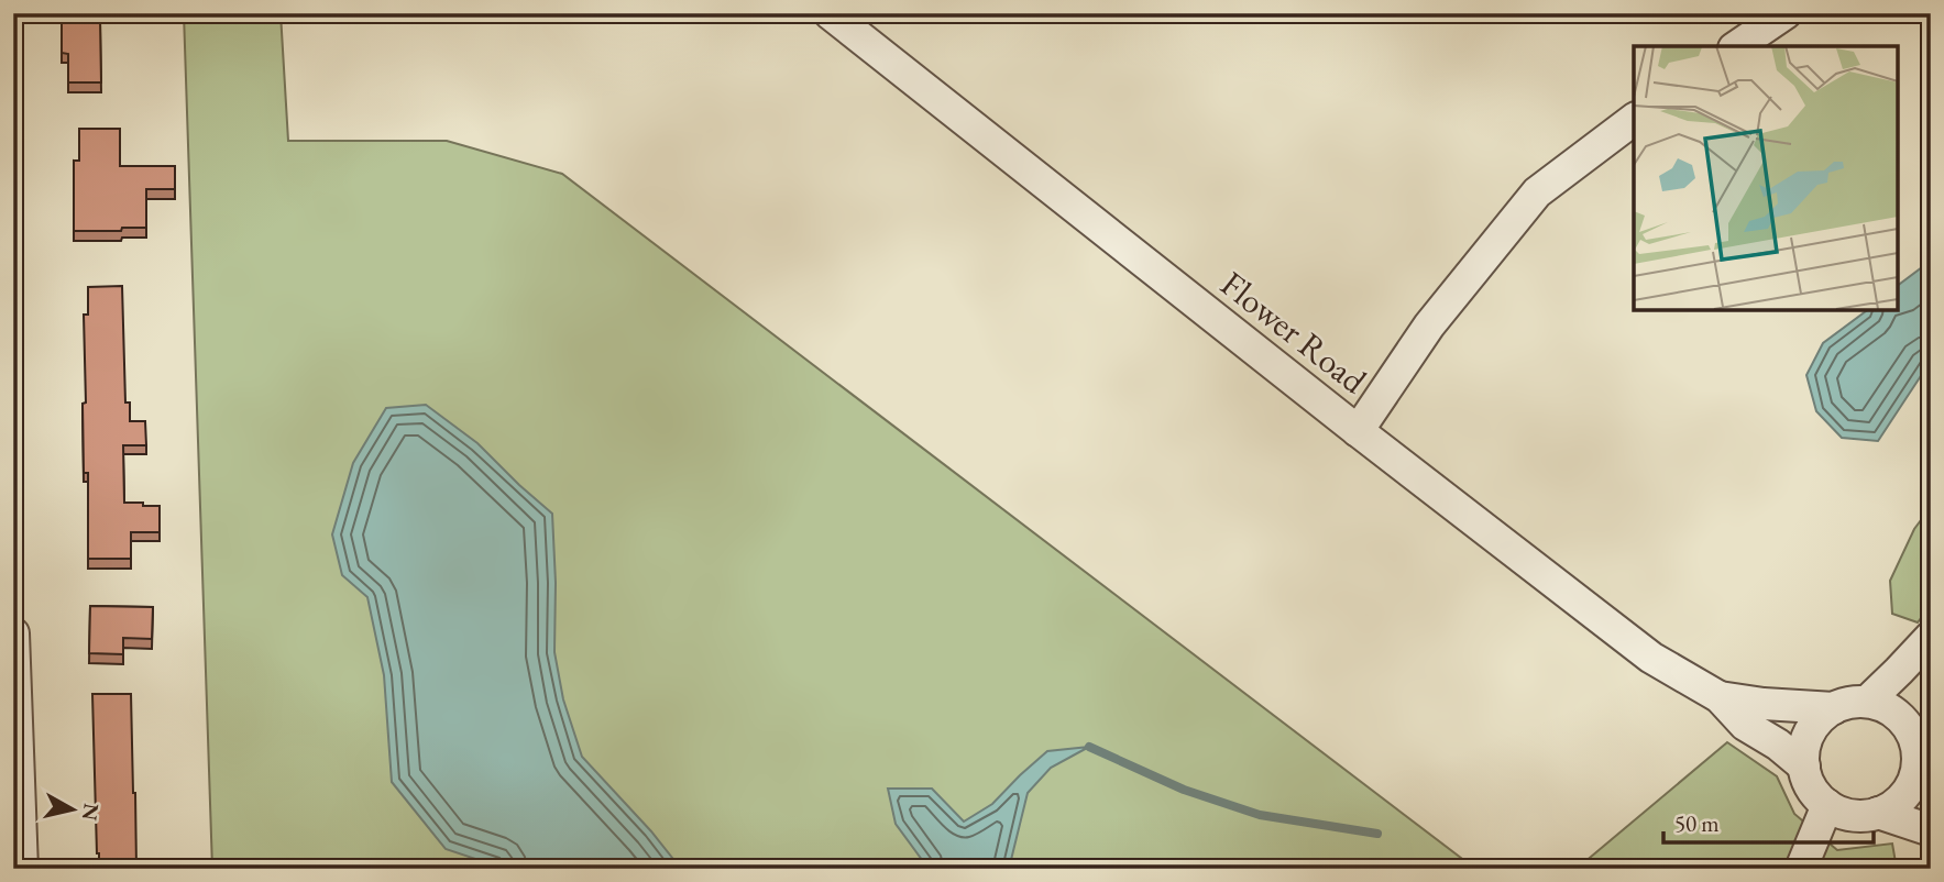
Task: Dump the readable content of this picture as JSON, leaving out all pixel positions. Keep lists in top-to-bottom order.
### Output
{
  "streets": {
    "street": ["Flower Road"]
  },
  "scale_bar": "50 m",
  "north": "right"
}
